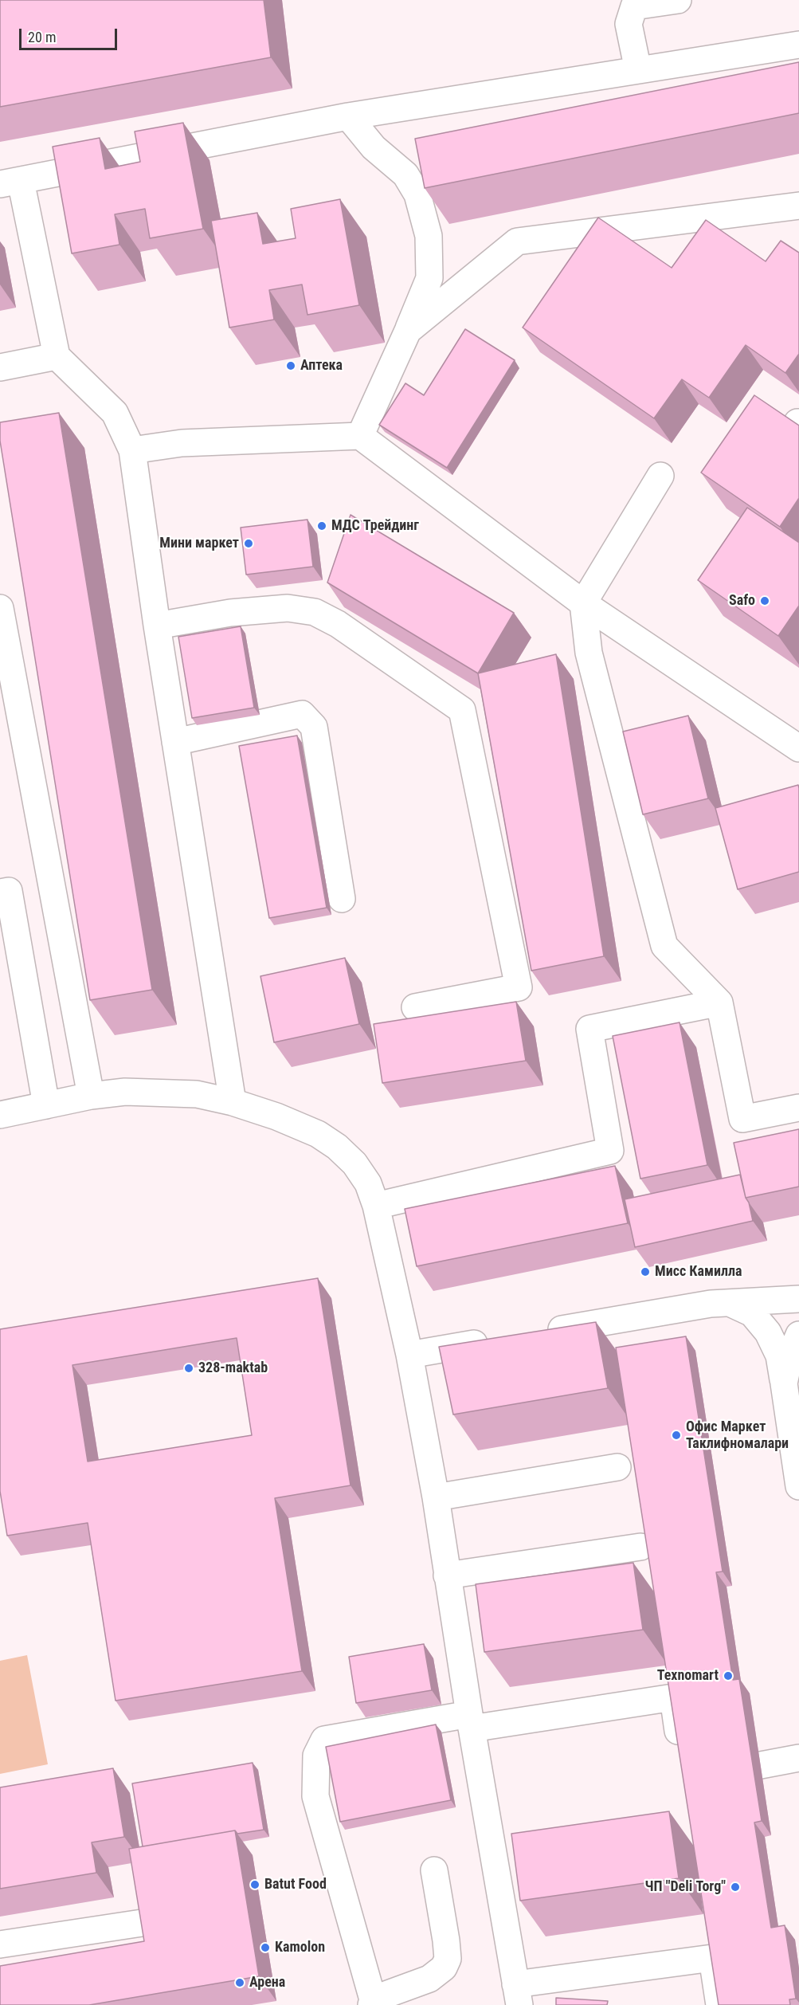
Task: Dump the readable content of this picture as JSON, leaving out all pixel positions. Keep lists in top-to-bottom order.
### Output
{
  "places": [
    "Аптека",
    "МДС Трейдинг",
    "Мини маркет",
    "Safo",
    "Мисс Камилла",
    "328-maktab",
    "Офис Маркет Таклифномалари",
    "Texnomart",
    "Batut Food",
    "ЧП \"Deli Torg\"",
    "Kamolon",
    "Арена"
  ],
  "scale_bar": "20 m"
}
